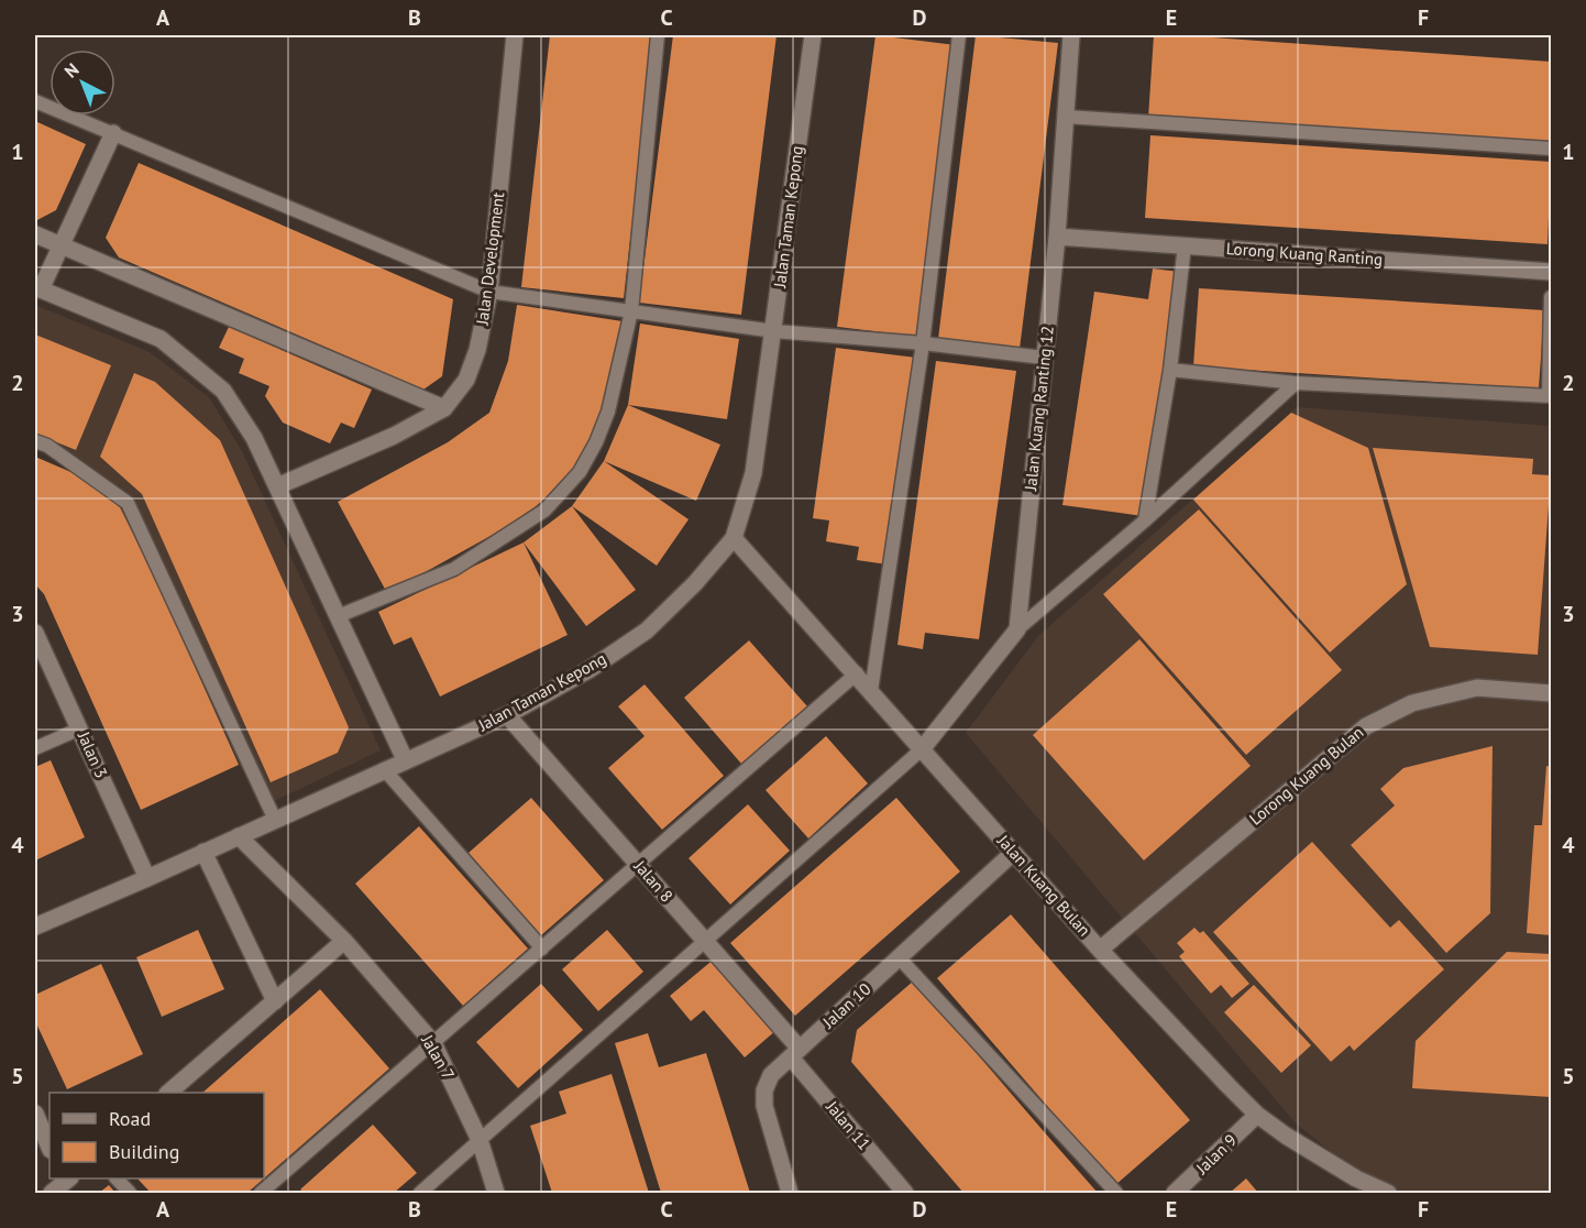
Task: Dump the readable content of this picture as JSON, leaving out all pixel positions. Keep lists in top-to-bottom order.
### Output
{
  "streets": {
    "street": [
      "Jalan Taman Kepong",
      "Lorong Kuang Ranting",
      "Jalan Development",
      "Jalan Kuang Ranting 12",
      "Jalan 3",
      "Lorong Kuang Bulan",
      "Jalan 8",
      "Jalan Kuang Bulan",
      "Jalan 10",
      "Jalan 7",
      "Jalan 11",
      "Jalan 9"
    ]
  },
  "crossings": [
    ["Jalan Taman Kepong", "Jalan 3"],
    ["Jalan Taman Kepong", "Jalan 8"],
    ["Jalan Taman Kepong", "Jalan Kuang Bulan"],
    ["Jalan Taman Kepong", "Jalan 7"],
    ["Lorong Kuang Ranting", "Jalan Kuang Ranting 12"],
    ["Lorong Kuang Bulan", "Jalan Kuang Bulan"],
    ["Jalan 8", "Jalan 10"],
    ["Jalan 8", "Jalan 11"],
    ["Jalan Kuang Bulan", "Jalan 10"],
    ["Jalan Kuang Bulan", "Jalan 9"],
    ["Jalan 10", "Jalan 11"]
  ],
  "legend": ["Road", "Building"],
  "north": "top left",
  "grid": {
    "columns": [
      "A",
      "B",
      "C",
      "D",
      "E",
      "F"
    ],
    "rows": [
      "1",
      "2",
      "3",
      "4",
      "5"
    ]
  }
}
